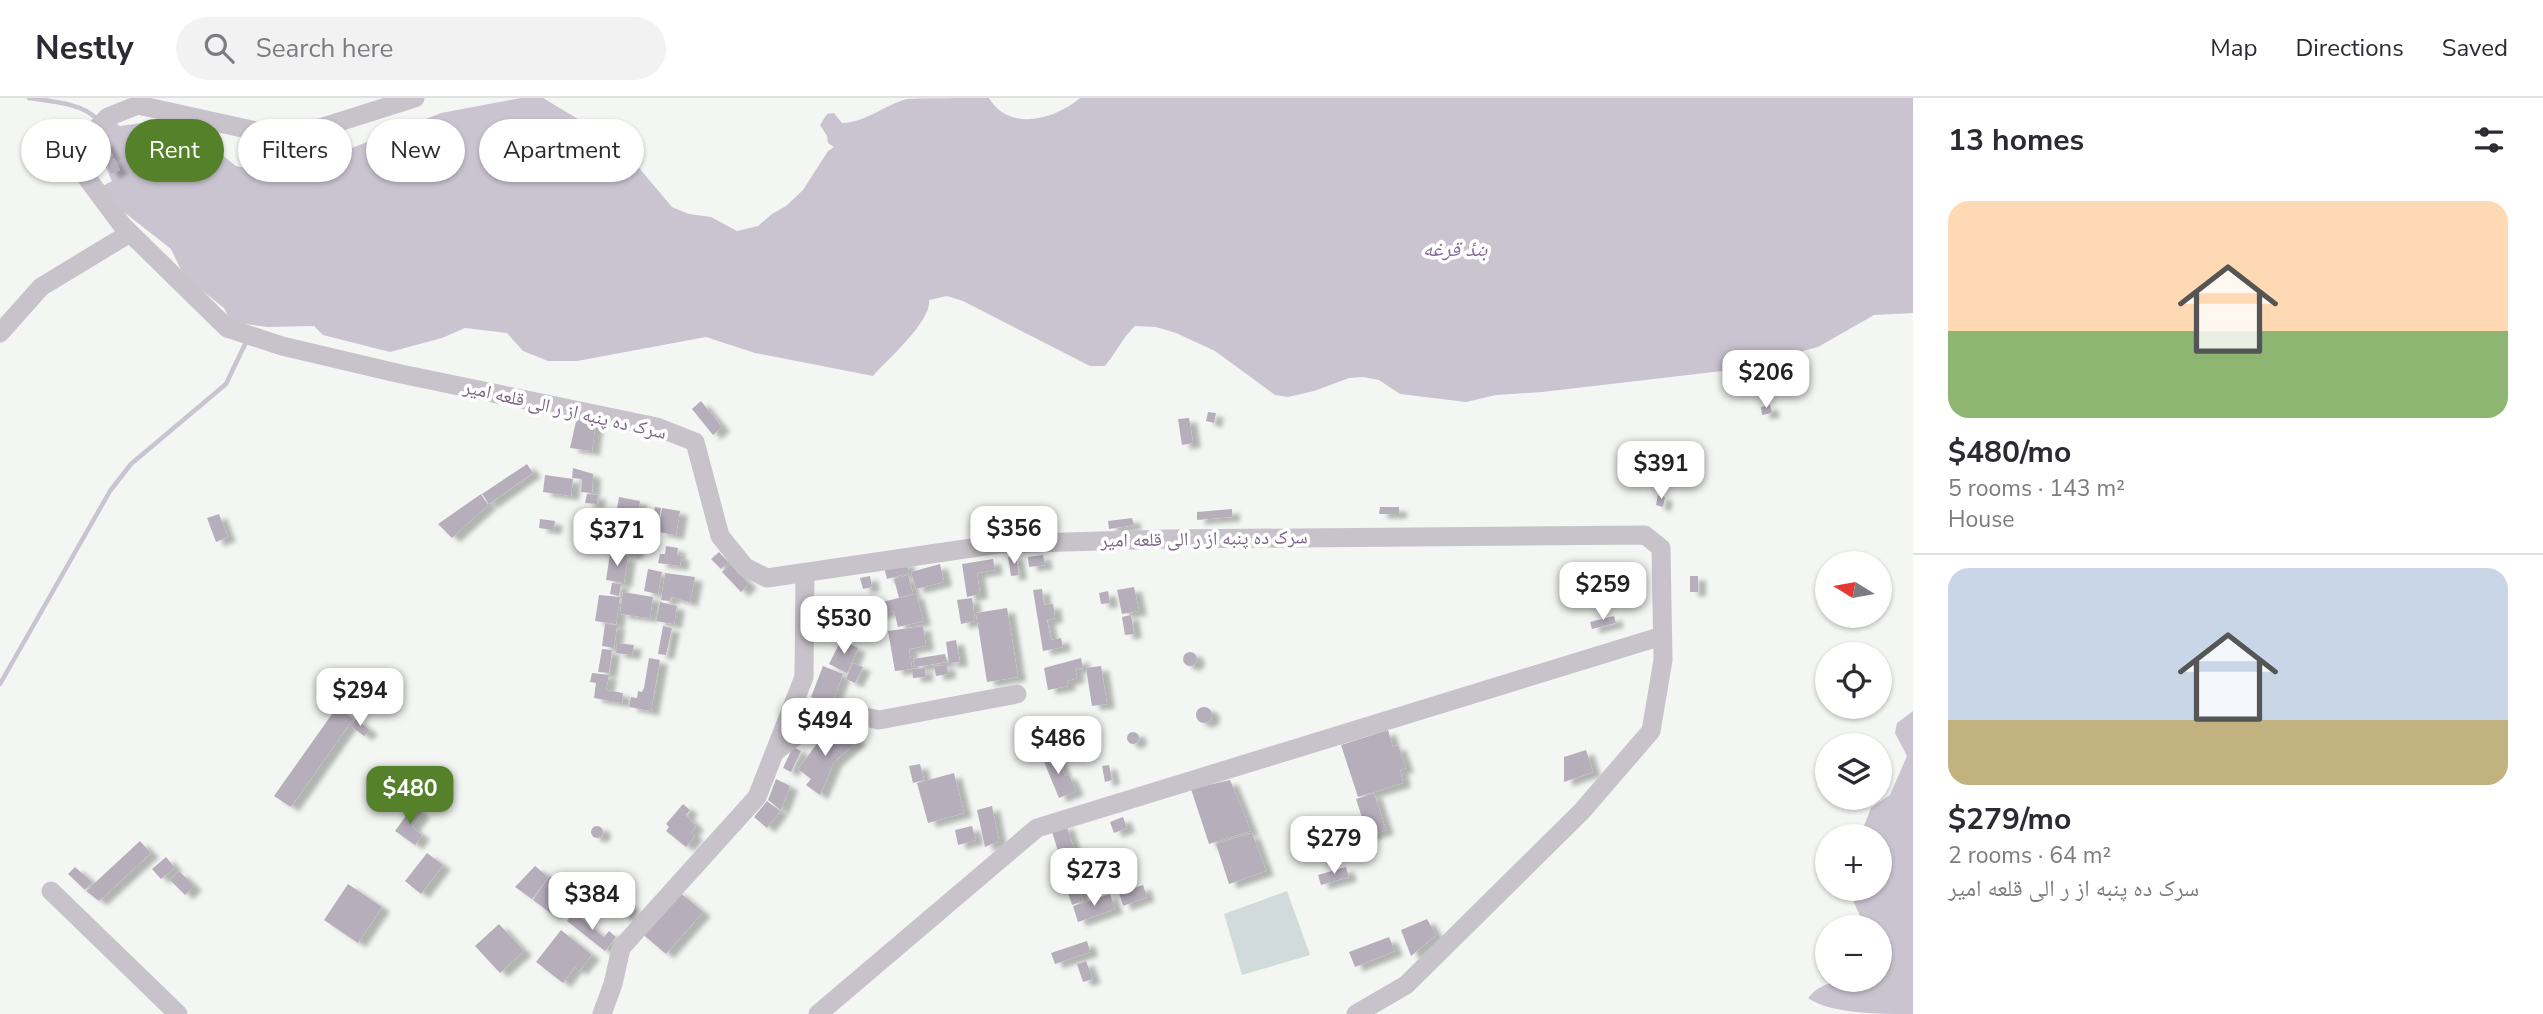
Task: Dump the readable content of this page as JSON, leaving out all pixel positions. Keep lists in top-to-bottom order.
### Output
{
  "streets": {
    "street": ["سرک ده پنبه از ر الی قلعه امیر"]
  },
  "water": ["بندٔ قرغه"],
  "north": "left",
  "page": {
    "header": "Nestly",
    "search": "Search here",
    "nav": ["Map", "Directions", "Saved"],
    "heading": "13 homes",
    "chip": [
      "Buy",
      "Rent",
      "Filters",
      "New",
      "Apartment"
    ],
    "list": [
      {
        "name": "$480/mo",
        "note": "5 rooms · 143 m² · House"
      },
      {
        "name": "$279/mo",
        "note": "2 rooms · 64 m² · سرک ده پنبه از ر الی قلعه امیر"
      }
    ],
    "price": [
      "$206",
      "$391",
      "$356",
      "$371",
      "$259",
      "$530",
      "$294",
      "$494",
      "$486",
      "$480",
      "$279",
      "$273",
      "$384"
    ],
    "map_buttons": ["+", "−"]
  }
}
